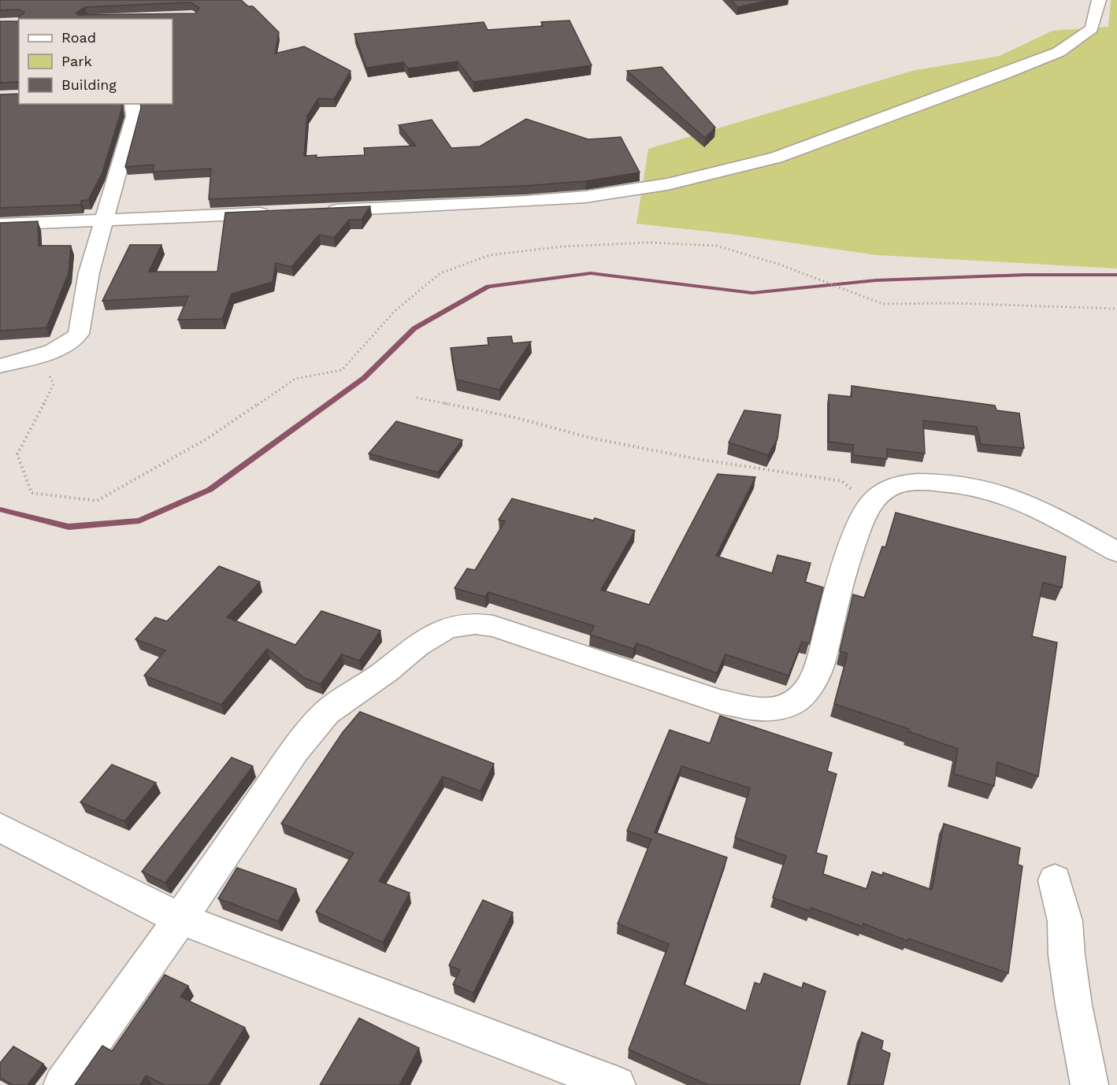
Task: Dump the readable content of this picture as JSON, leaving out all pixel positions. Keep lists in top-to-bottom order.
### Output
{
  "legend": ["Road", "Park", "Building"]
}
